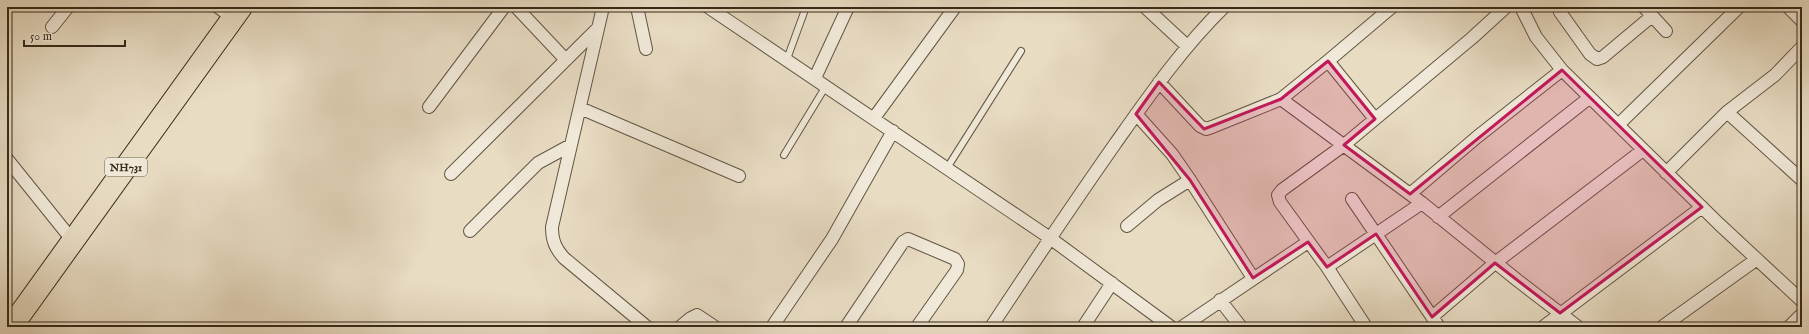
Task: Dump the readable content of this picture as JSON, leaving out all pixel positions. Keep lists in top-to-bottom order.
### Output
{
  "streets": {
    "highway": ["NH731"]
  },
  "scale_bar": "50 m"
}
